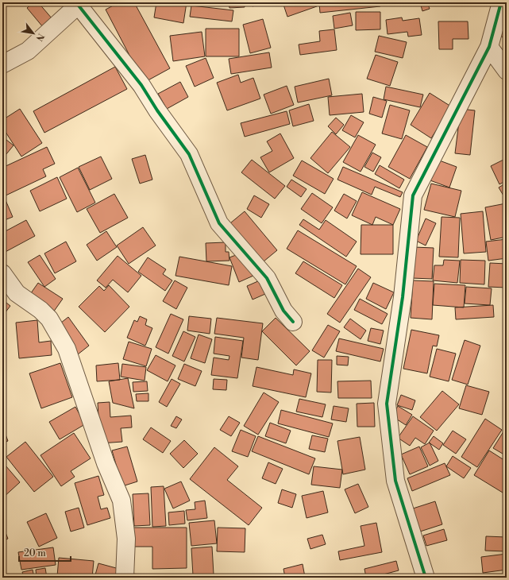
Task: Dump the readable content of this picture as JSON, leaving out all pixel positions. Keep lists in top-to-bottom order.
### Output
{
  "scale_bar": "20 m",
  "north": "bottom right"
}
